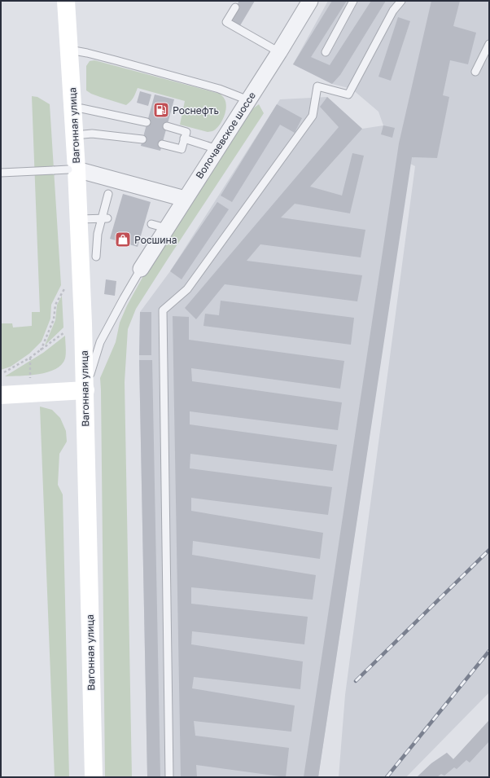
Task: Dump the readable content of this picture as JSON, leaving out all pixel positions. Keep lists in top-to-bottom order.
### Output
{
  "streets": {
    "street": ["Вагонная улица", "Волочаевское шоссе"]
  },
  "places": {
    "fuel station": ["Роснефть"],
    "shop": ["Росшина"]
  }
}
